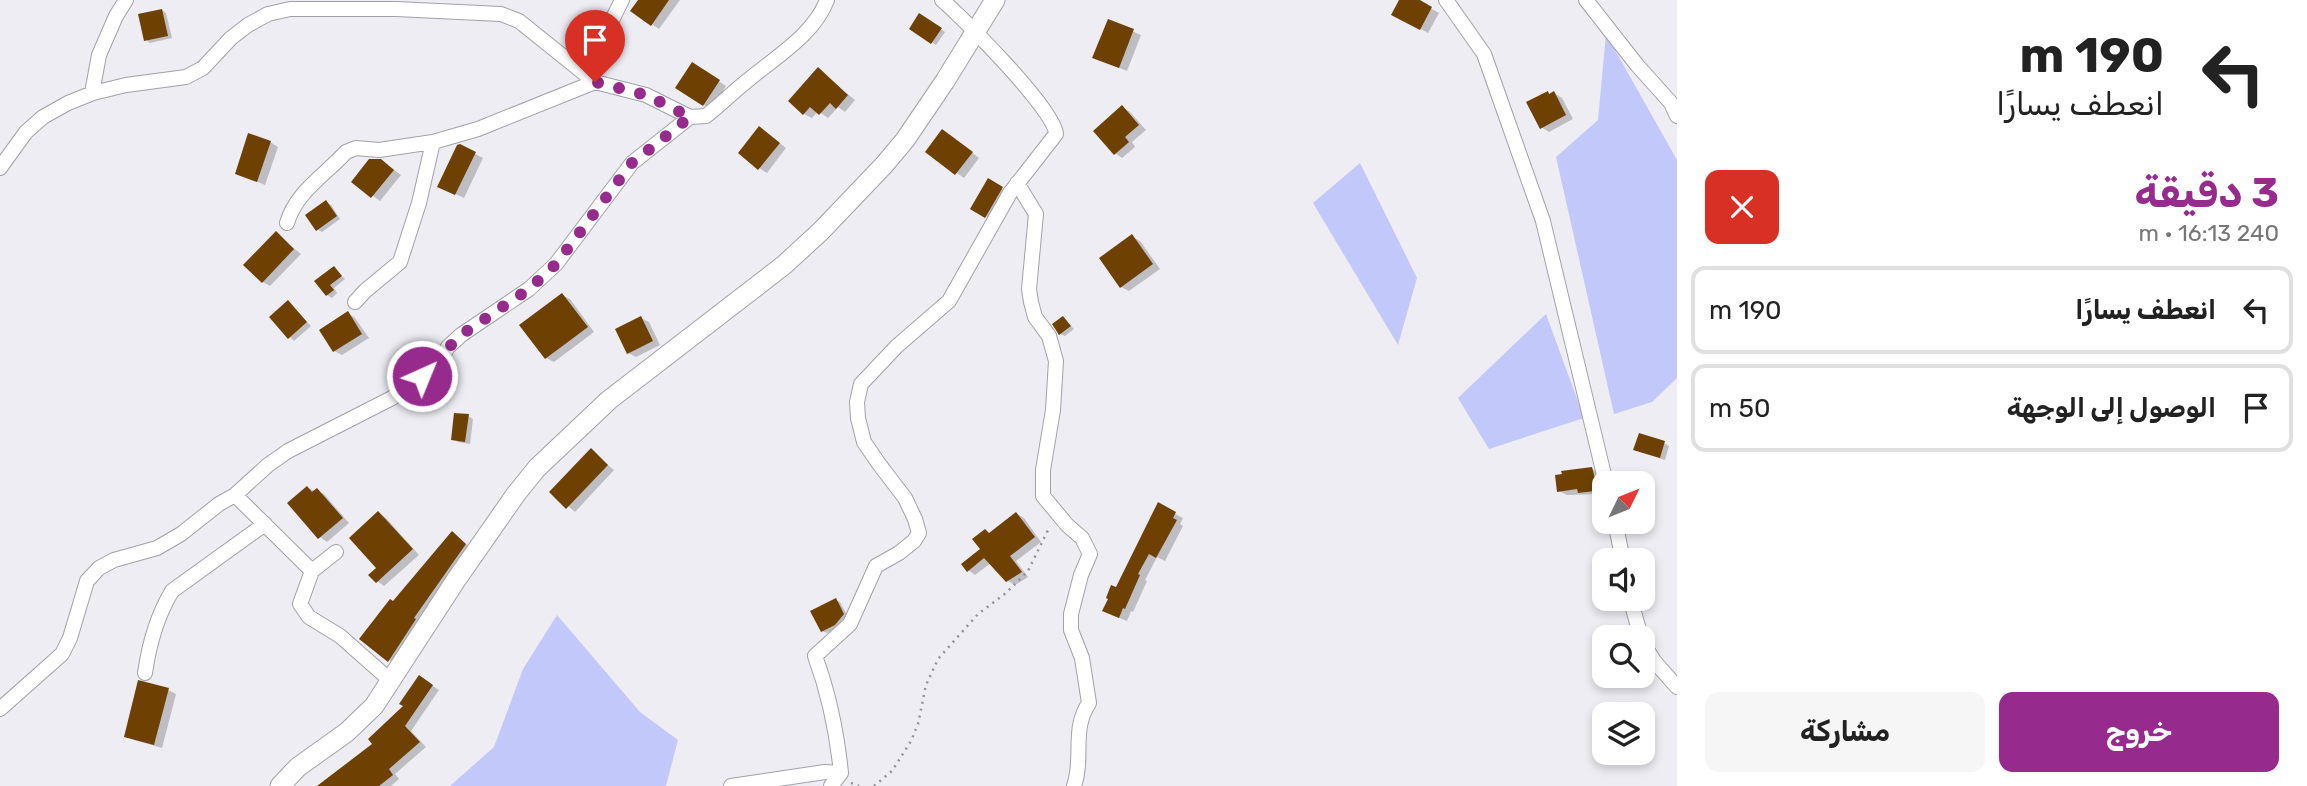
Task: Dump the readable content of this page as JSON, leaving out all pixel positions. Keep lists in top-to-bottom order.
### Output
{
  "north": "top right",
  "page": {
    "turn": ["190 m", "انعطف يسارًا"],
    "heading": ["3 دقيقة", "240 m · 16:13"],
    "list": [
      {
        "name": "انعطف يسارًا",
        "value": "190 m"
      },
      {
        "name": "الوصول إلى الوجهة",
        "value": "50 m"
      }
    ],
    "buttons": ["خروج", "مشاركة"]
  }
}
